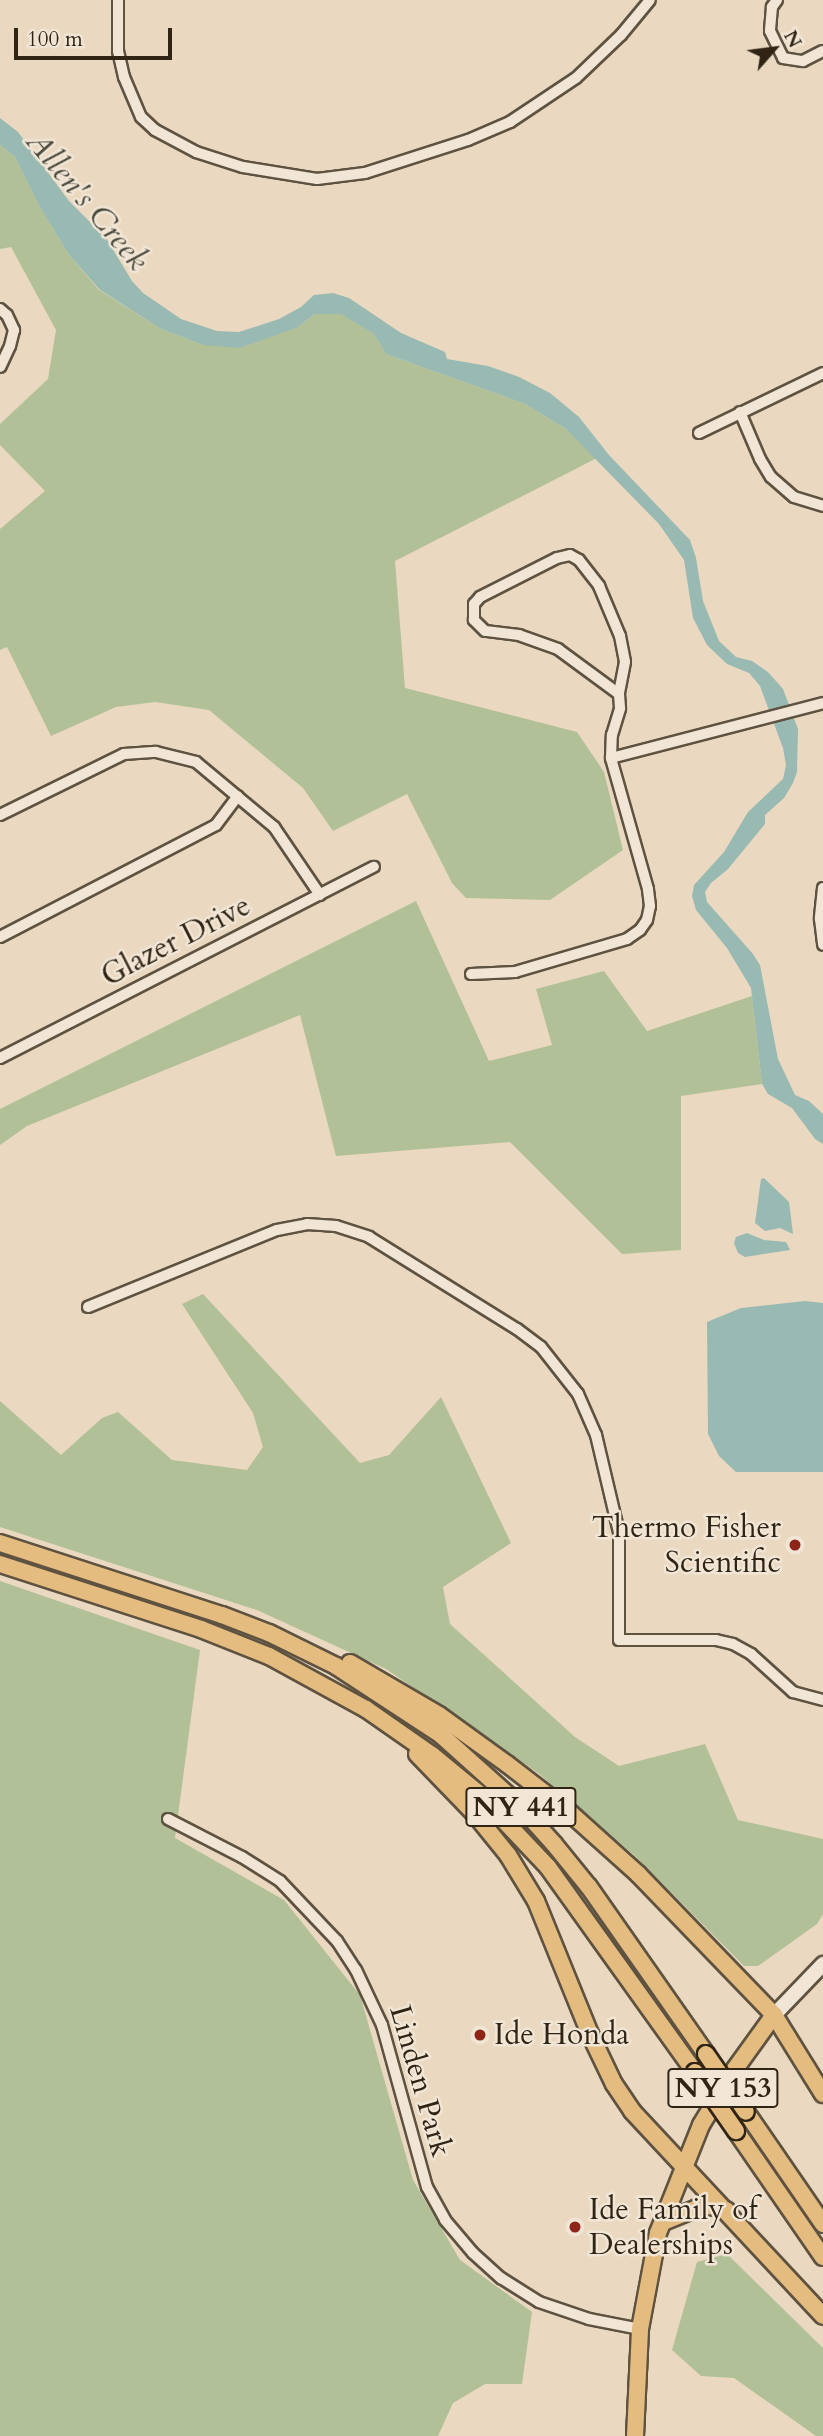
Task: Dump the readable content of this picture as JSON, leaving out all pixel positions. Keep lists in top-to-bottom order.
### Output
{
  "streets": {
    "main road": ["NY 441", "NY 153"],
    "street": ["Glazer Drive", "Linden Park"]
  },
  "crossings": [
    ["Linden Park", "NY 153"]
  ],
  "water": ["Allen's Creek"],
  "places": ["Thermo Fisher Scientific", "Ide Honda", "Ide Family of Dealerships"],
  "scale_bar": "100 m",
  "north": "top right"
}
